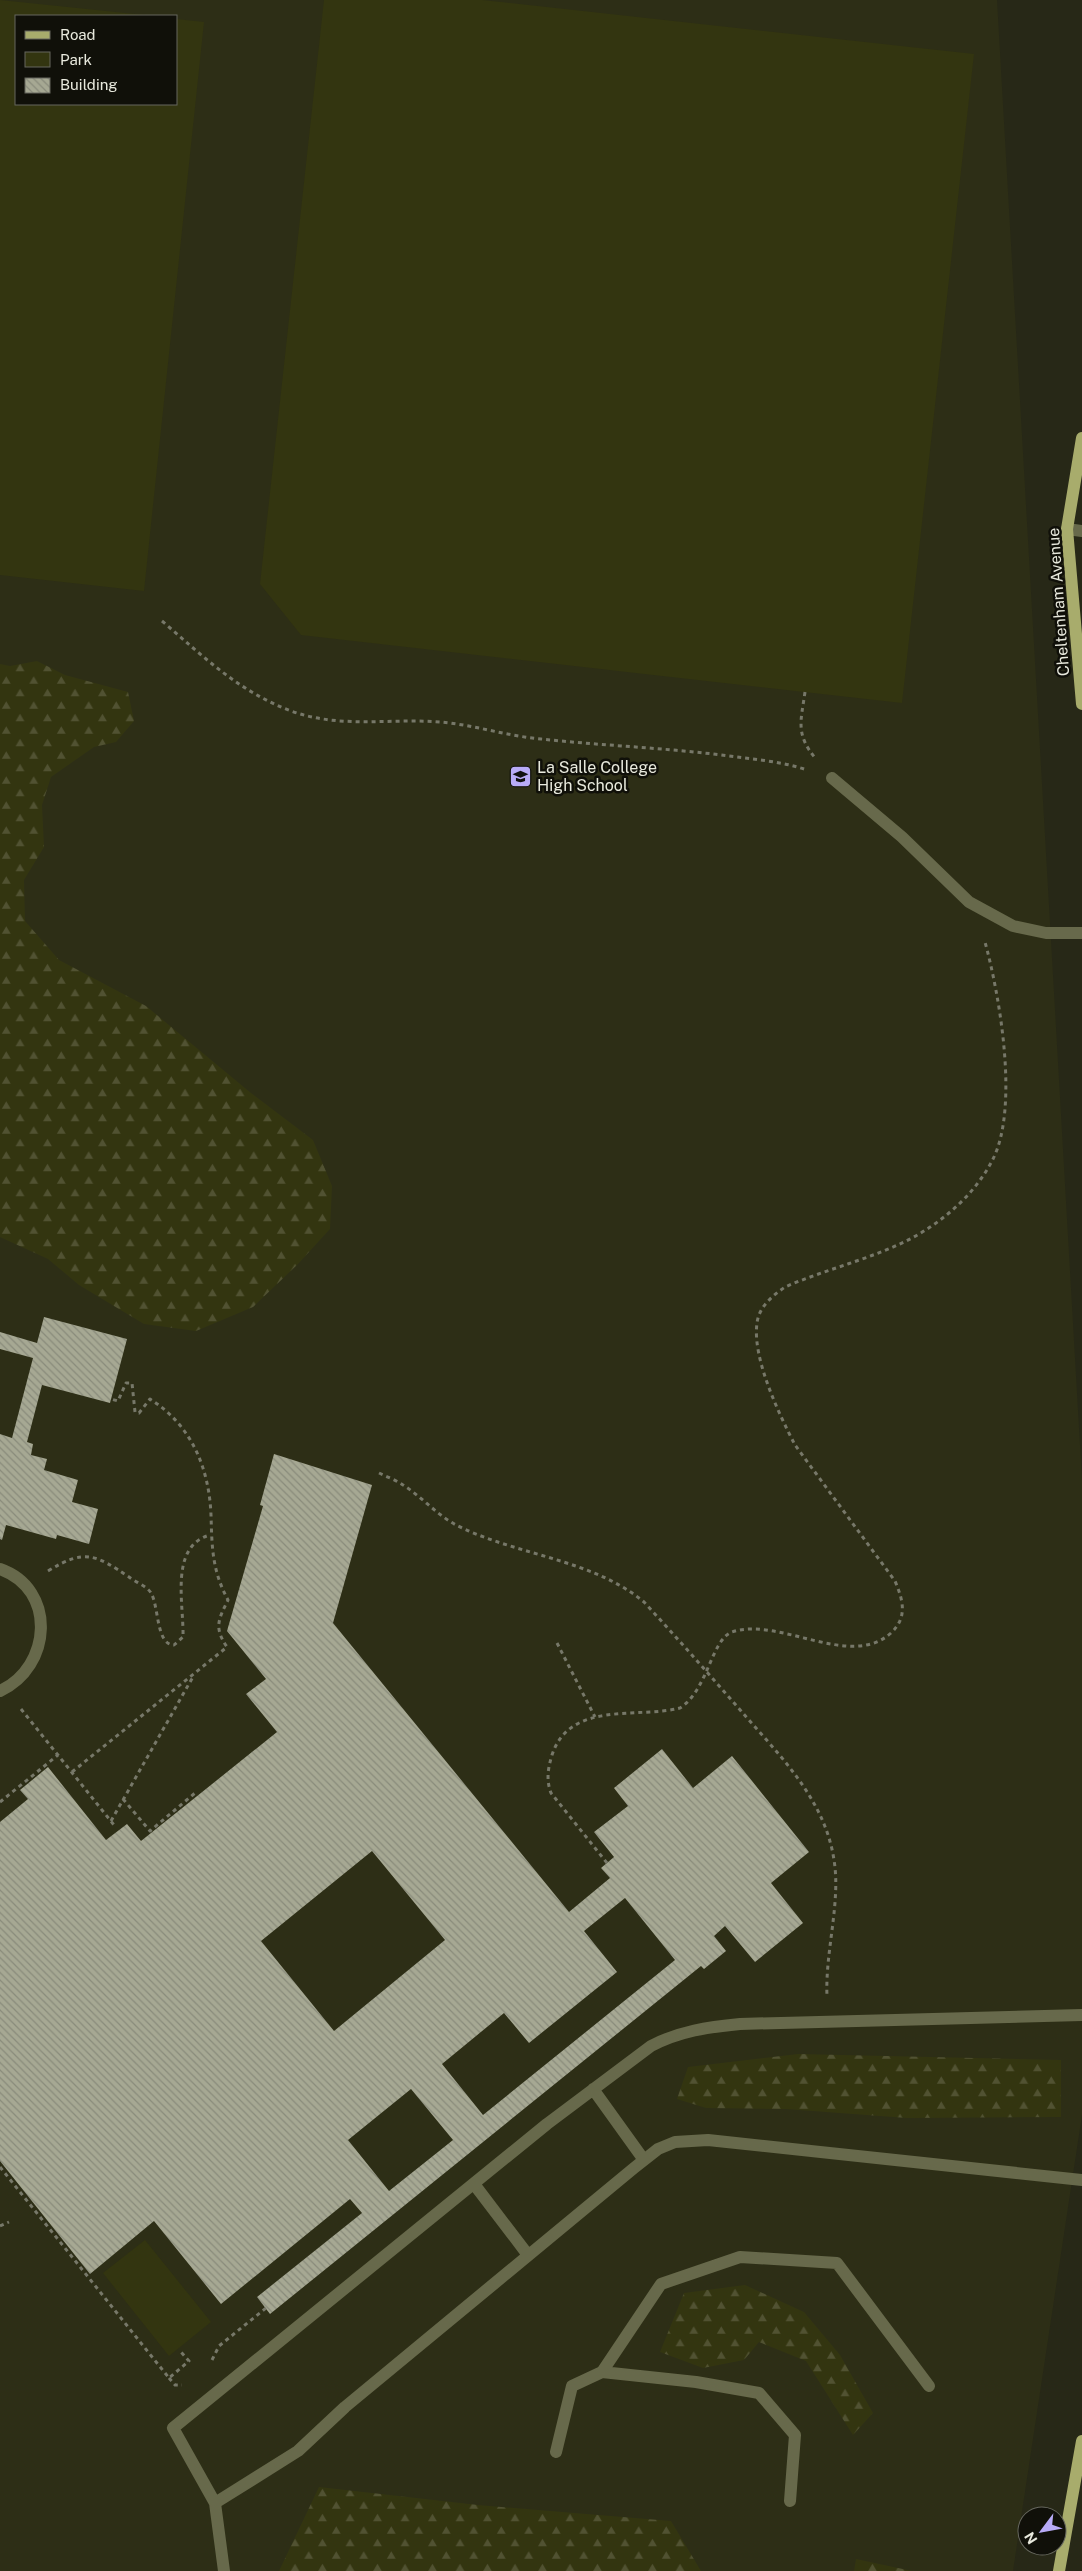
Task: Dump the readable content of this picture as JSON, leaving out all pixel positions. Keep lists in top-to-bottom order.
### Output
{
  "streets": {
    "main road": ["Cheltenham Avenue"]
  },
  "places": {
    "school or university": ["La Salle College High School"]
  },
  "legend": ["Road", "Park", "Building"],
  "north": "bottom left"
}
